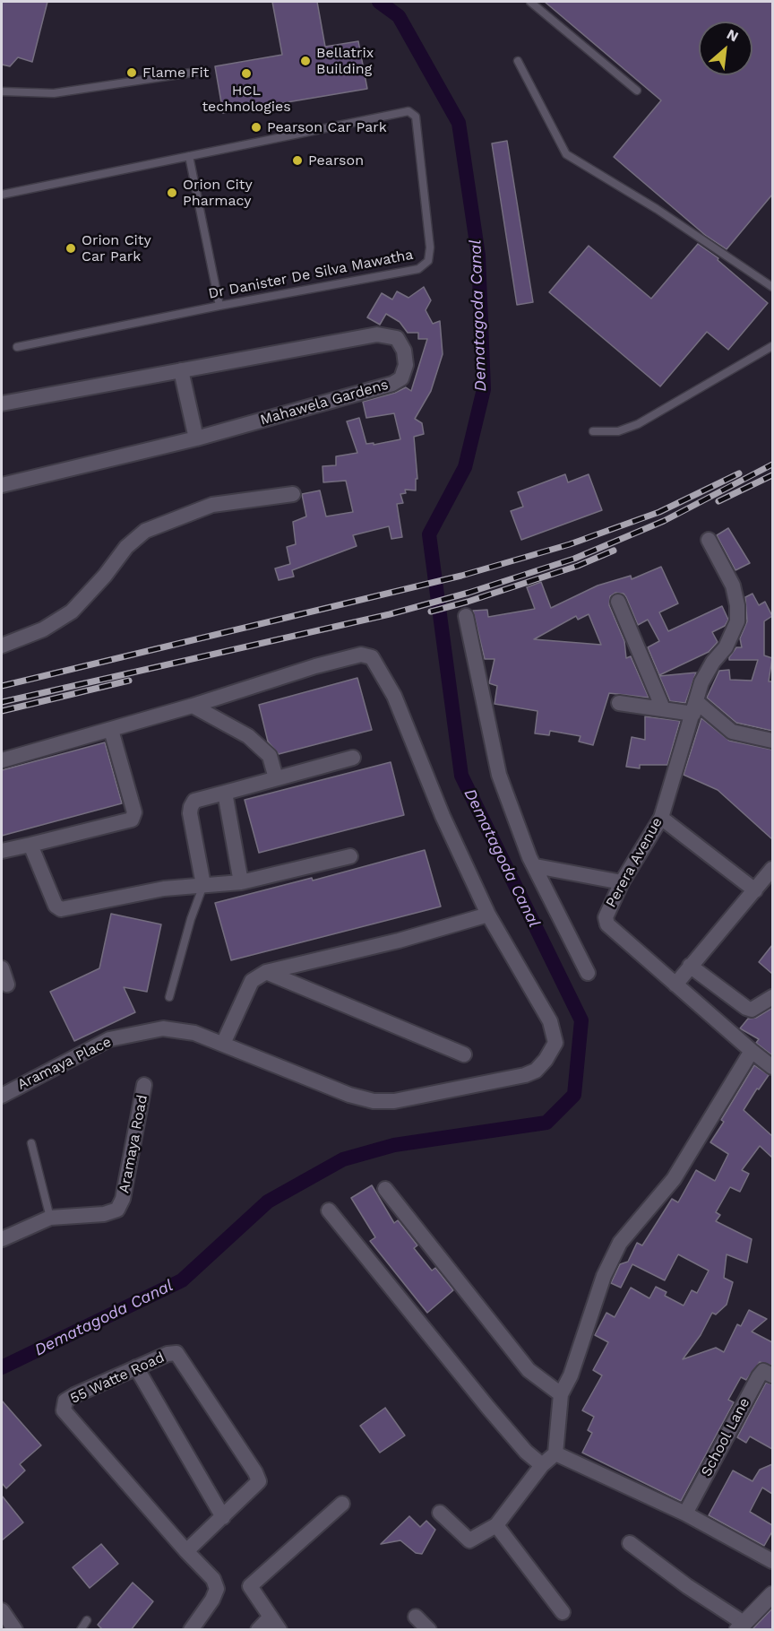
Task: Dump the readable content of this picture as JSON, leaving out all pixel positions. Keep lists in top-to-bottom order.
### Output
{
  "streets": {
    "street": [
      "Mahawela Gardens",
      "Perera Avenue",
      "Aramaya Place",
      "Aramaya Road",
      "55 Watte Road",
      "School Lane"
    ],
    "lane": ["Dr Danister De Silva Mawatha"]
  },
  "water": ["Dematagoda Canal"],
  "places": [
    "Bellatrix Building",
    "Flame Fit",
    "HCL technologies",
    "Pearson Car Park",
    "Pearson",
    "Orion City Pharmacy",
    "Orion City Car Park"
  ],
  "north": "top right"
}
